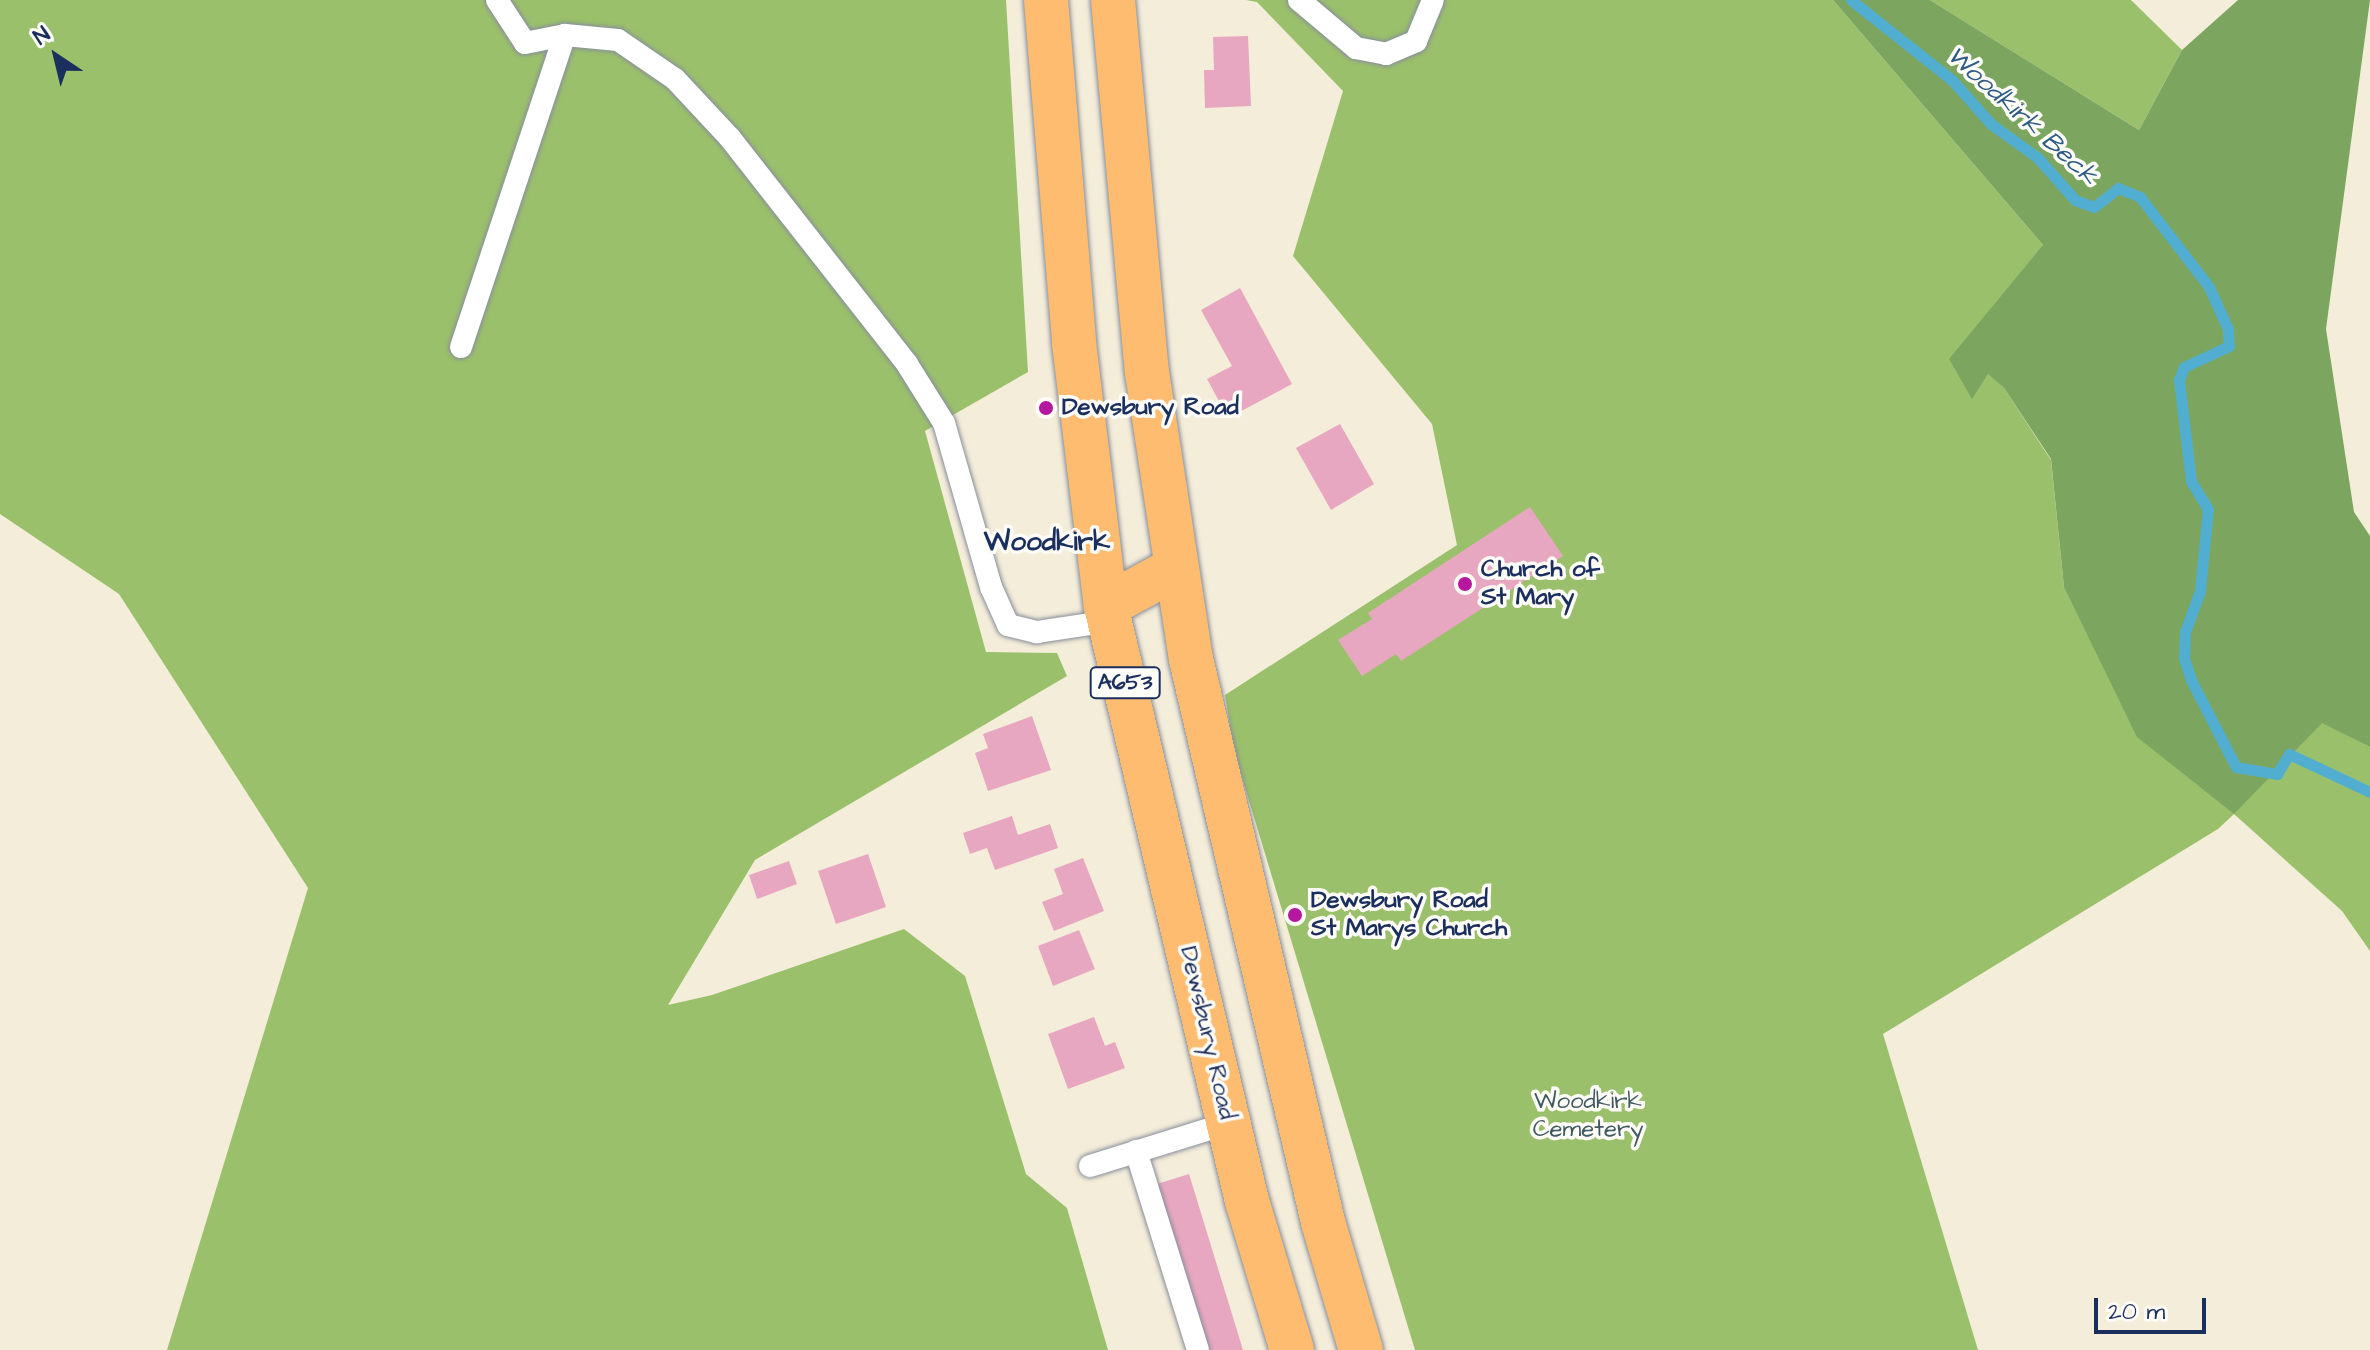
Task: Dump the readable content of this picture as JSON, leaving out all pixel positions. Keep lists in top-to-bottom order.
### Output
{
  "streets": {
    "main road": ["A653", "Dewsbury Road"]
  },
  "districts": ["Woodkirk"],
  "water": ["Woodkirk Beck"],
  "parks": ["Woodkirk Cemetery"],
  "places": ["Dewsbury Road", "Church of St Mary", "Dewsbury Road St Marys Church"],
  "scale_bar": "20 m",
  "north": "top left"
}
